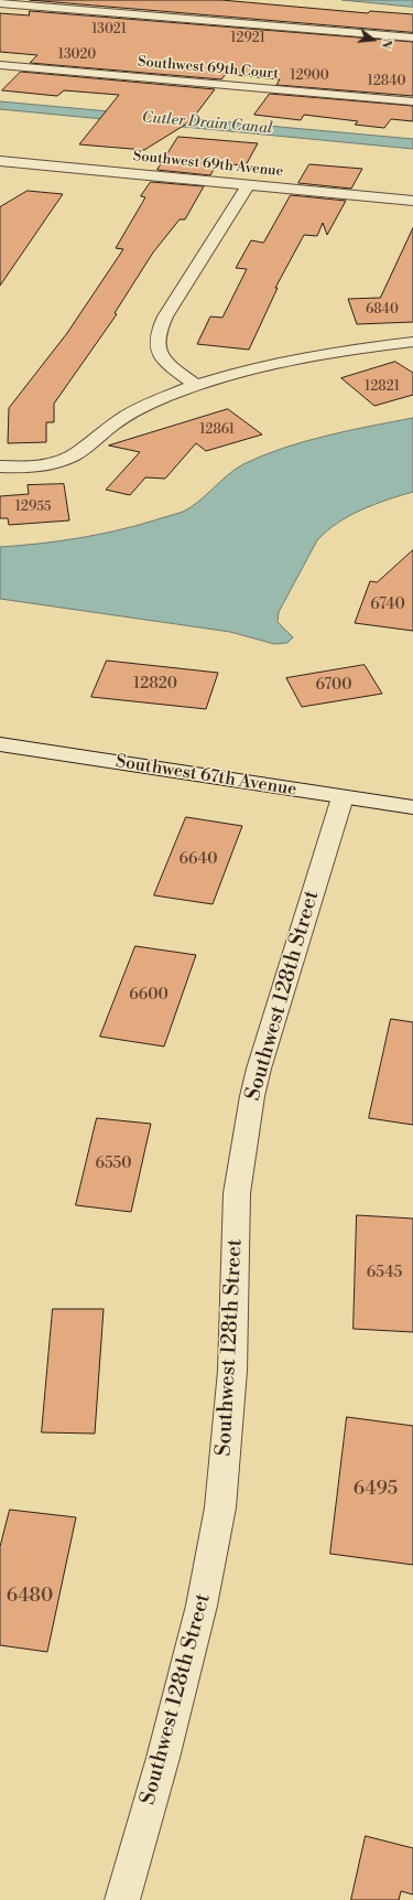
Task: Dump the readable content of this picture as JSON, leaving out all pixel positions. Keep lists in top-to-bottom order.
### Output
{
  "streets": {
    "main road": ["Southwest 67th Avenue"],
    "street": ["Southwest 69th Court", "Southwest 69th Avenue", "Southwest 128th Street"]
  },
  "crossings": [
    ["Southwest 67th Avenue", "Southwest 128th Street"]
  ],
  "water": ["Cutler Drain Canal"],
  "house_numbers": [
    "13021",
    "12921",
    "13020",
    "12900",
    "12840",
    "6840",
    "12821",
    "12861",
    "12955",
    "6740",
    "12820",
    "6700",
    "6640",
    "6600",
    "6550",
    "6545",
    "6495",
    "6480"
  ],
  "north": "right"
}
